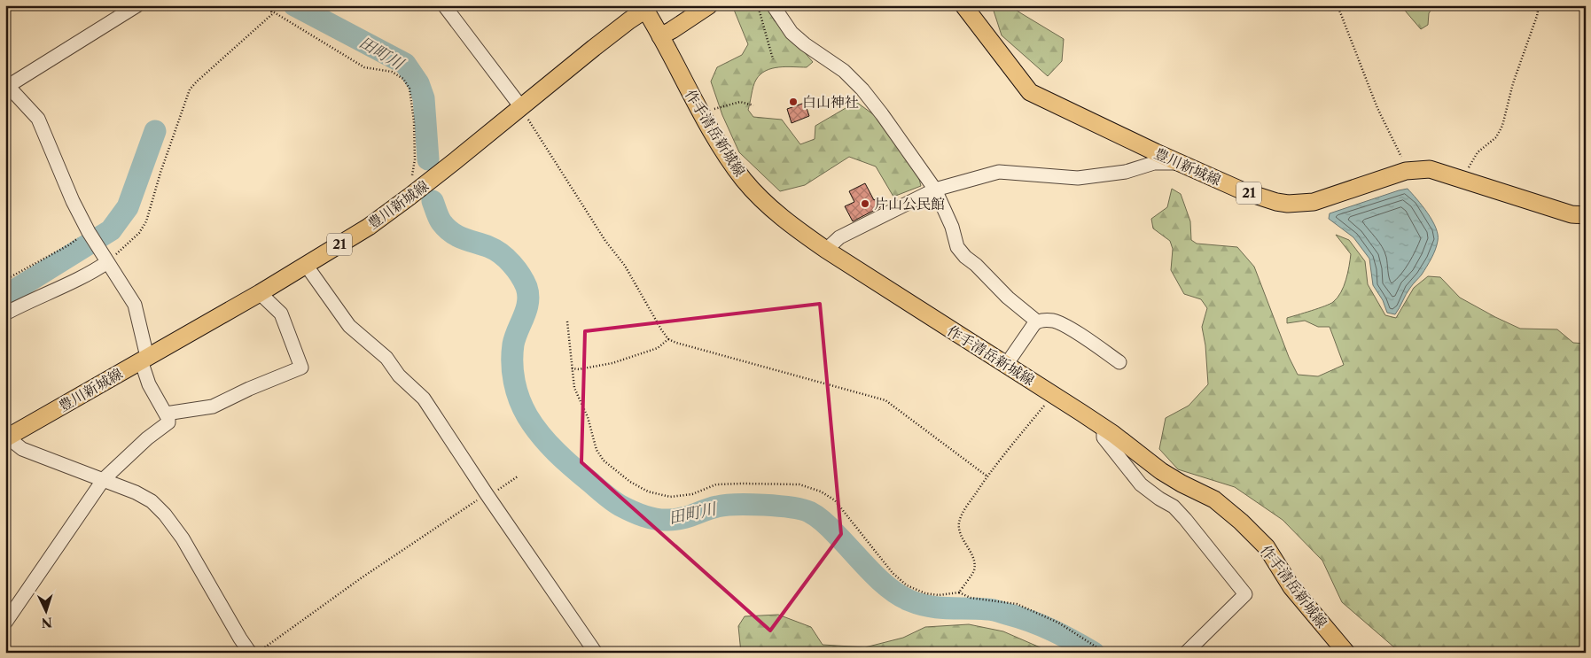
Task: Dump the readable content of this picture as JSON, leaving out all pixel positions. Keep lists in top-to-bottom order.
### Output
{
  "streets": {
    "main road": ["作手清岳新城線", "豊川新城線", "21"]
  },
  "crossings": [
    ["作手清岳新城線", "豊川新城線"]
  ],
  "water": ["田町川"],
  "places": ["白山神社", "片山公民館"],
  "north": "bottom"
}
